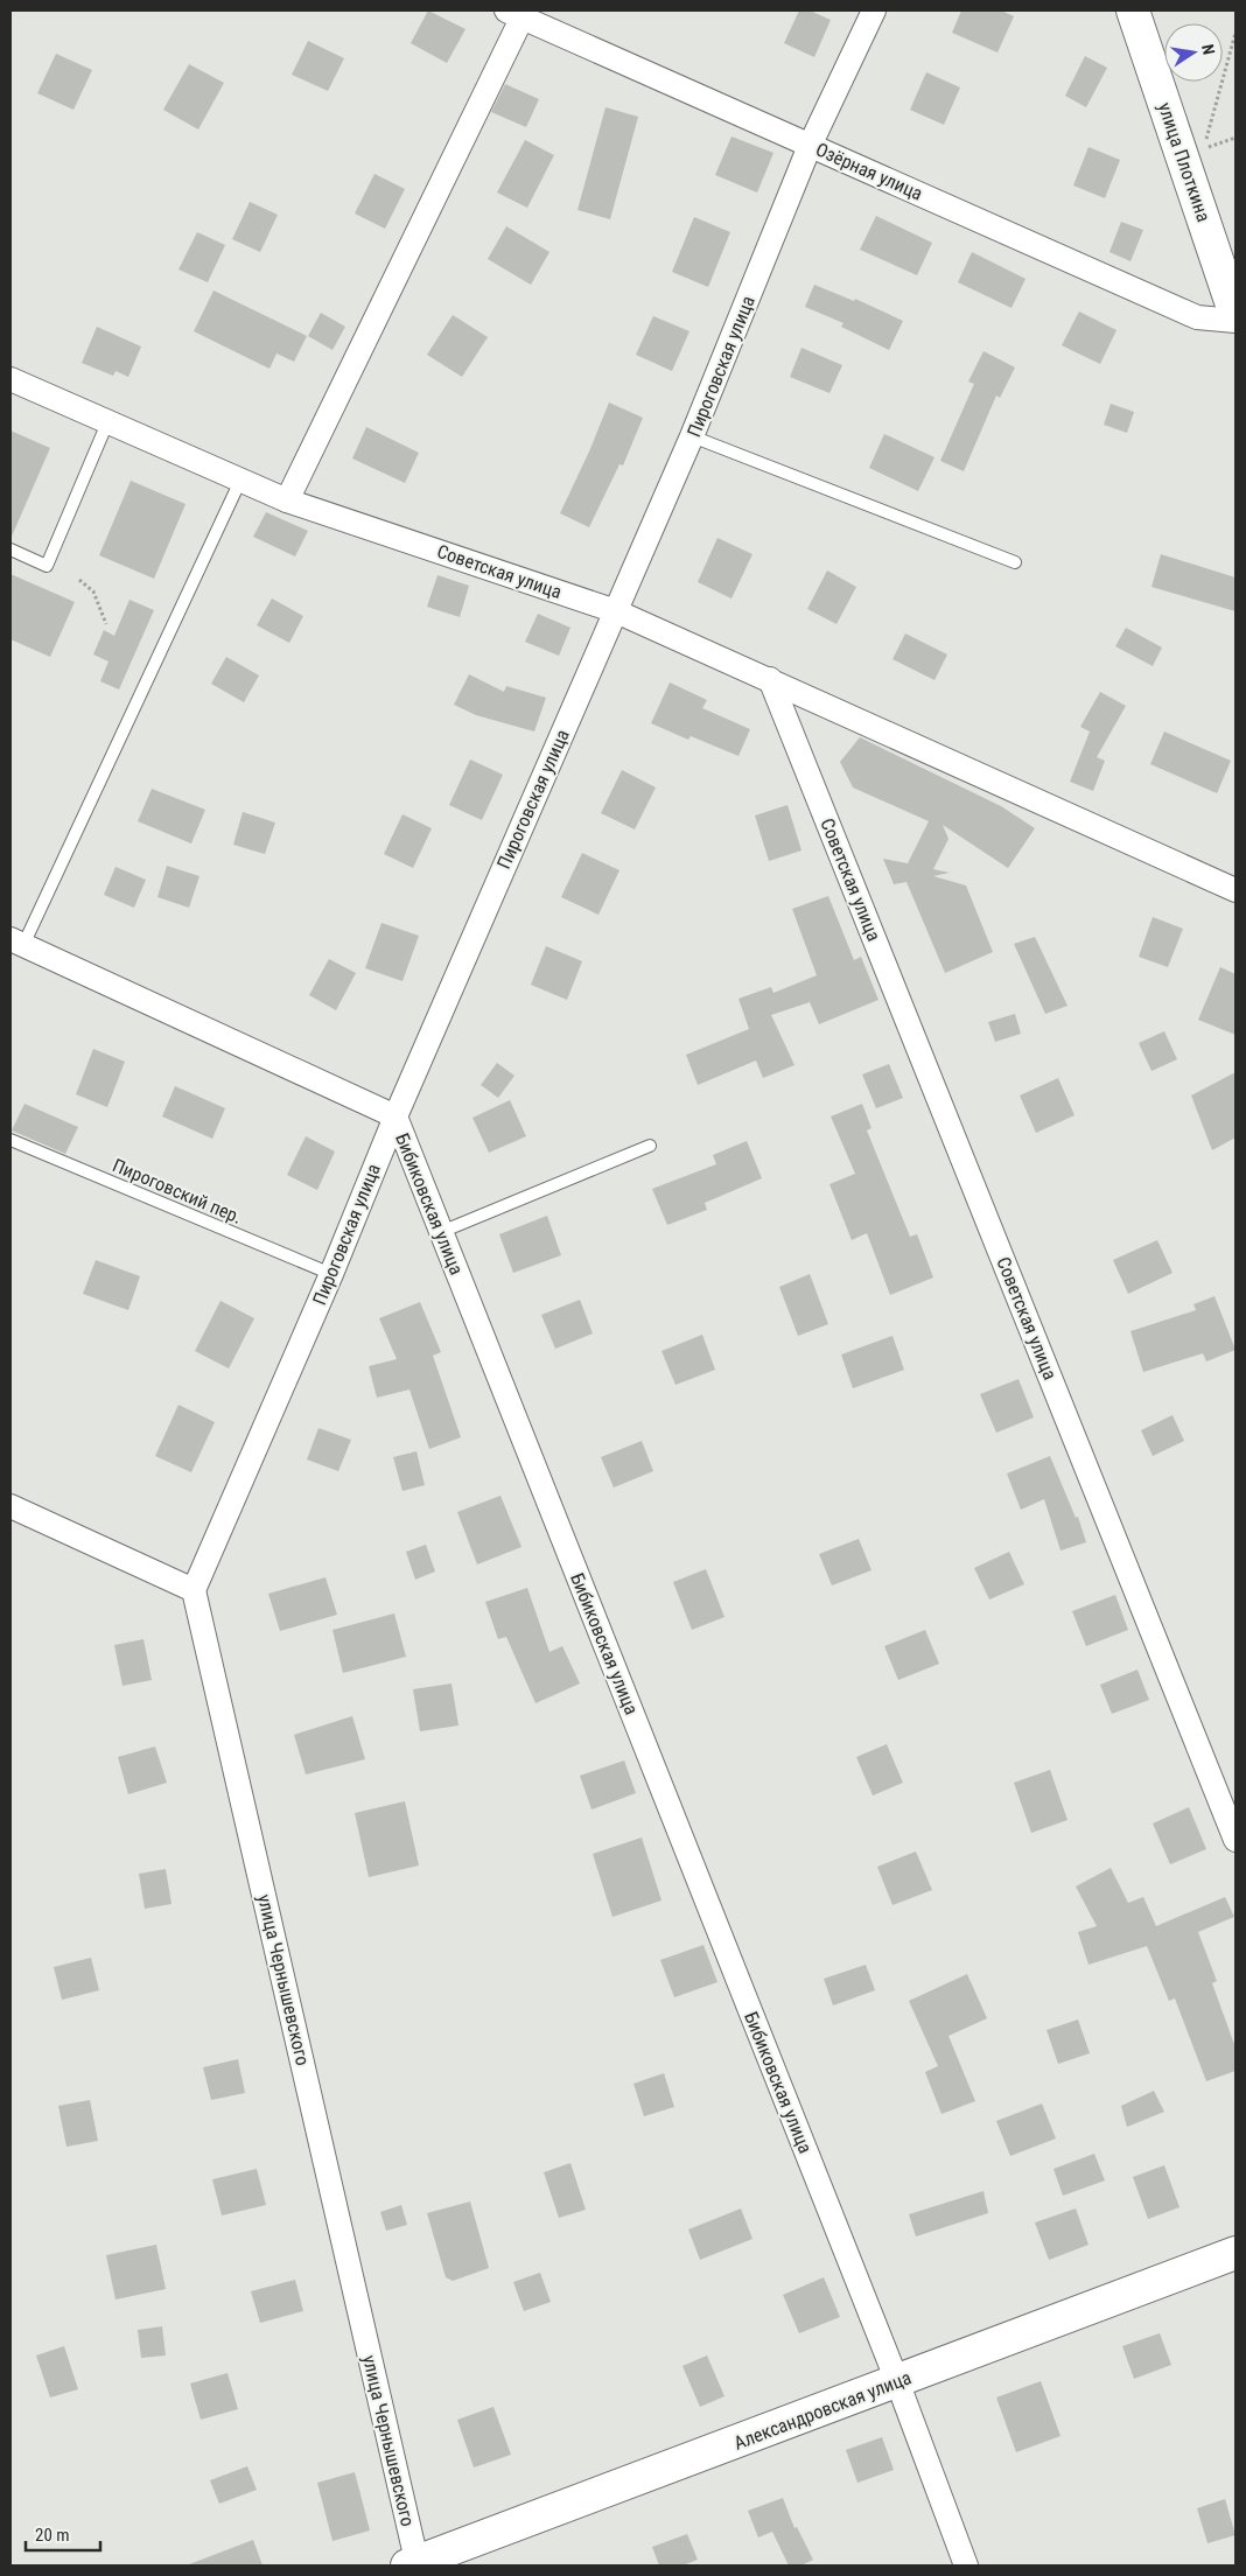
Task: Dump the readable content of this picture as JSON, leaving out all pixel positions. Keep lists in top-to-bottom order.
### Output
{
  "streets": {
    "street": [
      "улица Плоткина",
      "Озёрная улица",
      "Пироговская улица",
      "Советская улица",
      "Бибиковская улица",
      "улица Чернышевского",
      "Александровская улица"
    ],
    "lane": ["Пироговский пер."]
  },
  "crossings": [
    ["Озёрная улица", "Пироговская улица"],
    ["Пироговская улица", "Советская улица"],
    ["Пироговская улица", "Пироговский пер."],
    ["Пироговская улица", "Бибиковская улица"],
    ["Пироговская улица", "улица Чернышевского"],
    ["Бибиковская улица", "Александровская улица"],
    ["улица Чернышевского", "Александровская улица"]
  ],
  "scale_bar": "20 m",
  "north": "right"
}
